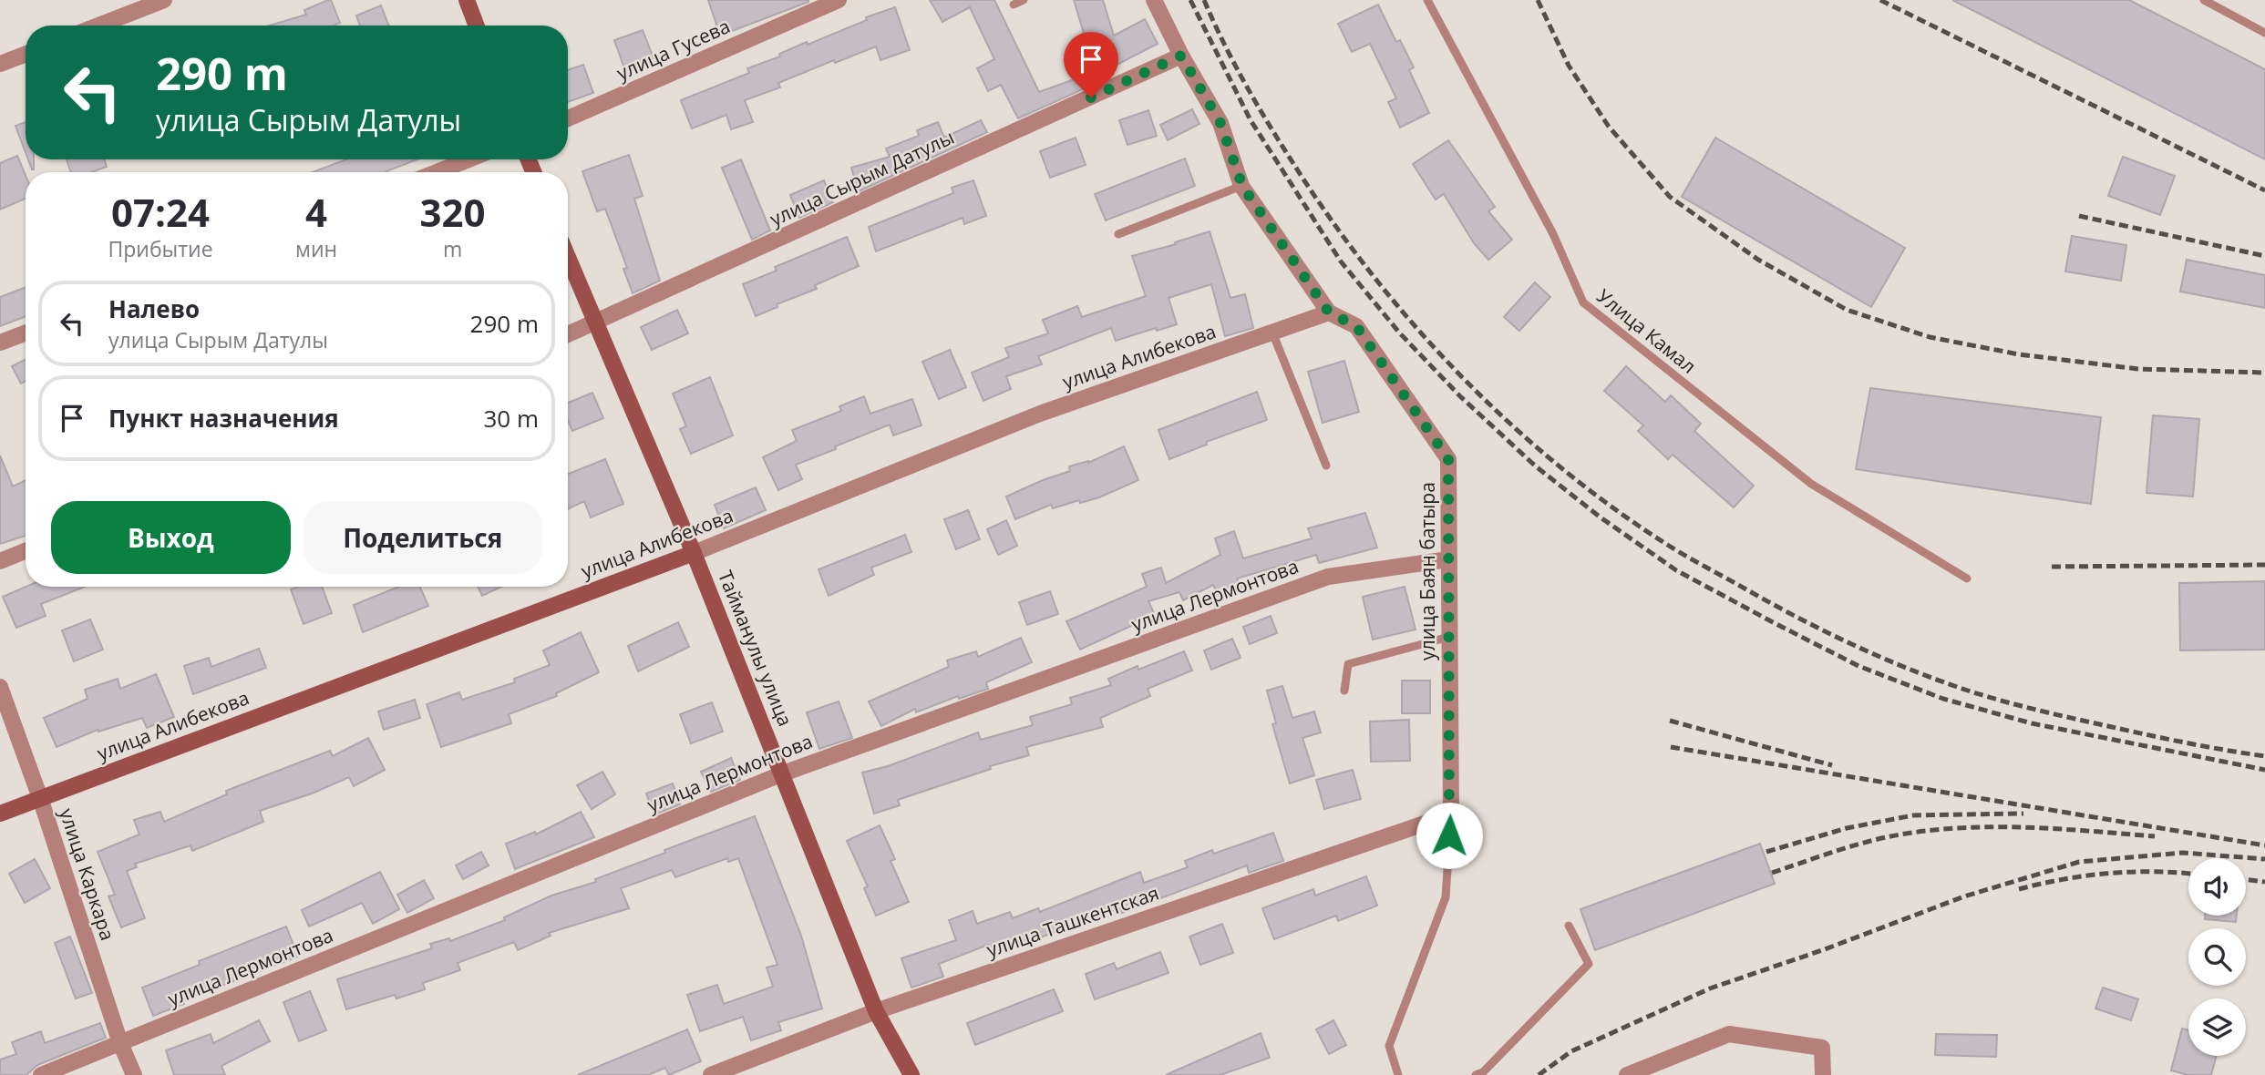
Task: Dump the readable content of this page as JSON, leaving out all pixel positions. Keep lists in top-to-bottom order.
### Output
{
  "streets": {
    "street": [
      "улица Гусева",
      "улица Сырым Датулы",
      "улица Алибекова",
      "улица Баян батыра",
      "улица Лермонтова",
      "Тайманулы улица",
      "улица Каркара",
      "улица Ташкентская"
    ],
    "lane": ["Улица Камал"]
  },
  "crossings": [
    ["улица Сырым Датулы", "улица Баян батыра"],
    ["улица Сырым Датулы", "Тайманулы улица"],
    ["улица Алибекова", "улица Баян батыра"],
    ["улица Алибекова", "Тайманулы улица"],
    ["улица Алибекова", "улица Каркара"],
    ["улица Баян батыра", "улица Лермонтова"],
    ["улица Баян батыра", "улица Ташкентская"],
    ["улица Лермонтова", "Тайманулы улица"],
    ["улица Лермонтова", "улица Каркара"],
    ["Тайманулы улица", "улица Ташкентская"]
  ],
  "page": {
    "turn": ["290 m", "улица Сырым Датулы"],
    "eta": [
      "07:24",
      "Прибытие",
      "4",
      "мин",
      "320",
      "m"
    ],
    "list": [
      {
        "name": "Налево",
        "note": "улица Сырым Датулы",
        "value": "290 m"
      },
      {
        "name": "Пункт назначения",
        "value": "30 m"
      }
    ],
    "buttons": ["Выход", "Поделиться"]
  }
}
